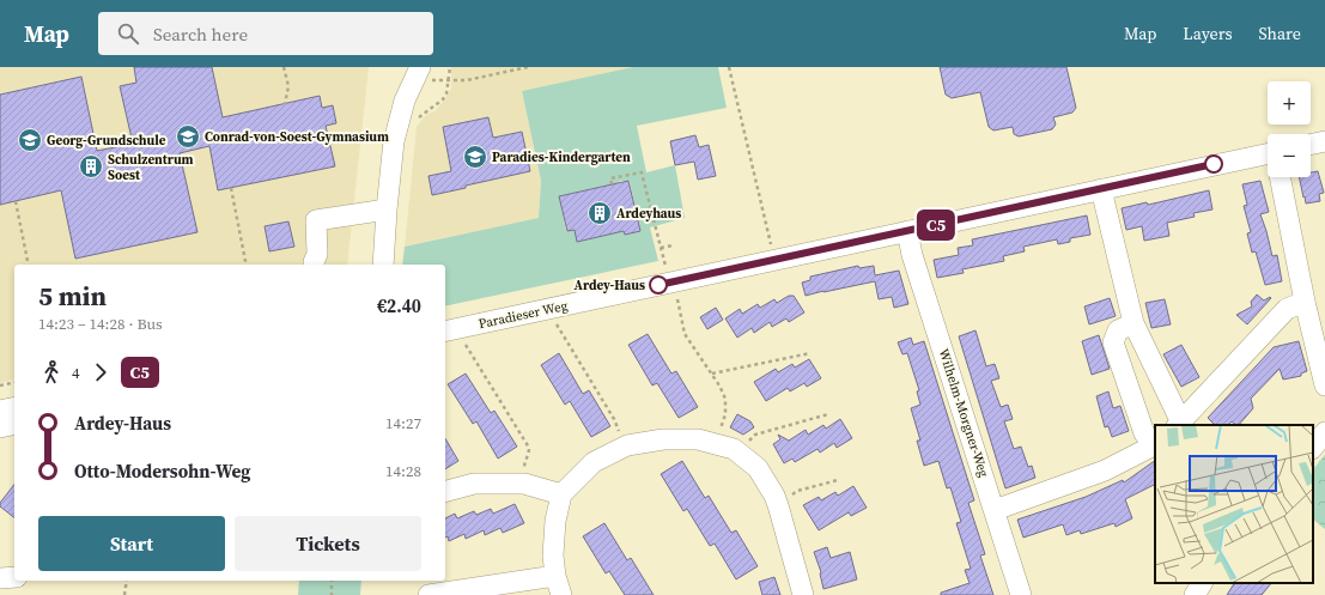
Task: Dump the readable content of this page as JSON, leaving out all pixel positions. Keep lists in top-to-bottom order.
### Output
{
  "streets": {
    "street": ["Paradieser Weg", "Wilhelm-Morgner-Weg"]
  },
  "crossings": [
    ["Paradieser Weg", "Wilhelm-Morgner-Weg"]
  ],
  "places": {
    "school or university": ["Conrad-von-Soest-Gymnasium", "Georg-Grundschule", "Paradies-Kindergarten"],
    "building": ["Schulzentrum Soest", "Ardeyhaus"],
    "other": ["Ardey-Haus"]
  },
  "lines": ["bus line C5"],
  "page": {
    "header": "Map",
    "search": "Search here",
    "nav": ["Map", "Layers", "Share"],
    "on_map": "C5",
    "map_buttons": ["+", "−"],
    "heading": ["5 min", "14:23 – 14:28 · Bus", "€2.40"],
    "legs": ["4", "C5"],
    "list": [
      {
        "name": "Ardey-Haus",
        "value": "14:27"
      },
      {
        "name": "Otto-Modersohn-Weg",
        "value": "14:28"
      }
    ],
    "buttons": ["Start", "Tickets"]
  }
}
